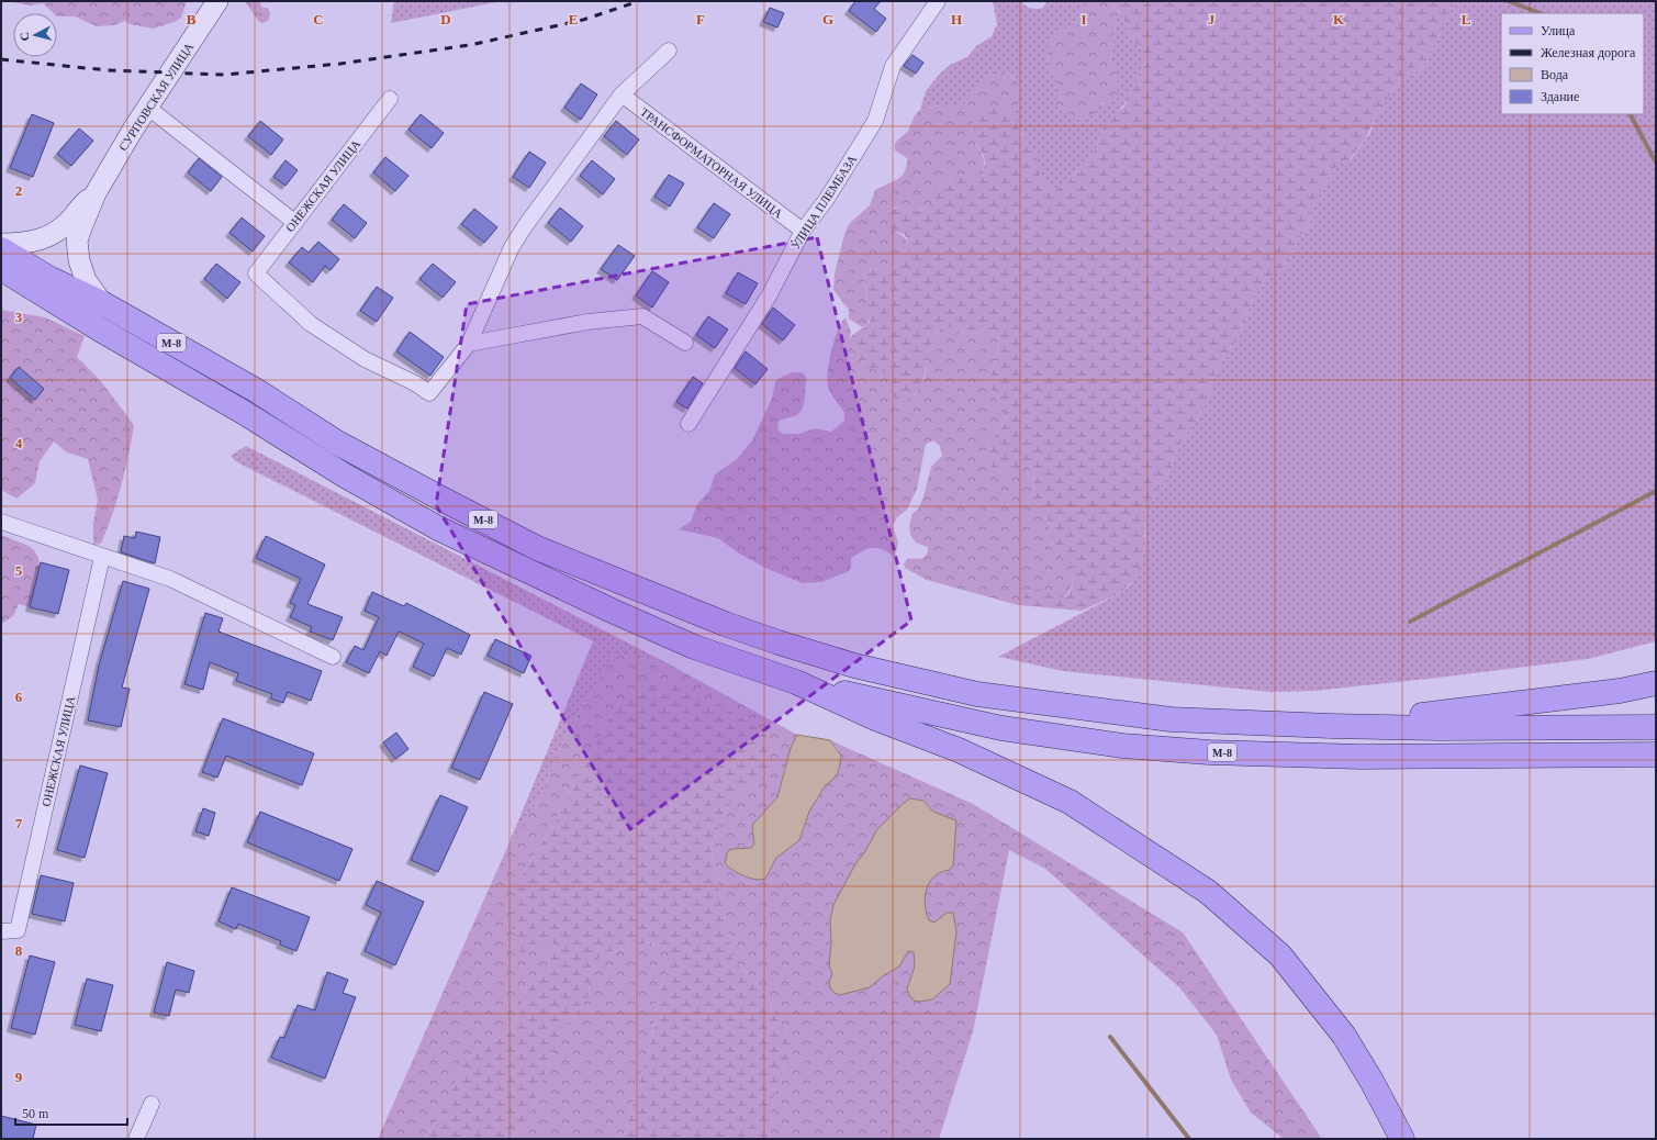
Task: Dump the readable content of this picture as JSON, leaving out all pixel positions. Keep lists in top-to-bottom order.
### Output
{
  "streets": {
    "main road": ["СУРПОВСКАЯ УЛИЦА", "М-8"],
    "street": ["ТРАНСФОРМАТОРНАЯ УЛИЦА", "ОНЕЖСКАЯ УЛИЦА", "УЛИЦА ПЛЕМБАЗА"]
  },
  "crossings": [
    ["ТРАНСФОРМАТОРНАЯ УЛИЦА", "УЛИЦА ПЛЕМБАЗА"]
  ],
  "legend": [
    "Улица",
    "Железная дорога",
    "Вода",
    "Здание"
  ],
  "scale_bar": "50 m",
  "north": "left",
  "grid": {
    "columns": [
      "B",
      "C",
      "D",
      "E",
      "F",
      "G",
      "H",
      "I",
      "J",
      "K",
      "L"
    ],
    "rows": [
      "2",
      "3",
      "4",
      "5",
      "6",
      "7",
      "8",
      "9"
    ]
  }
}
